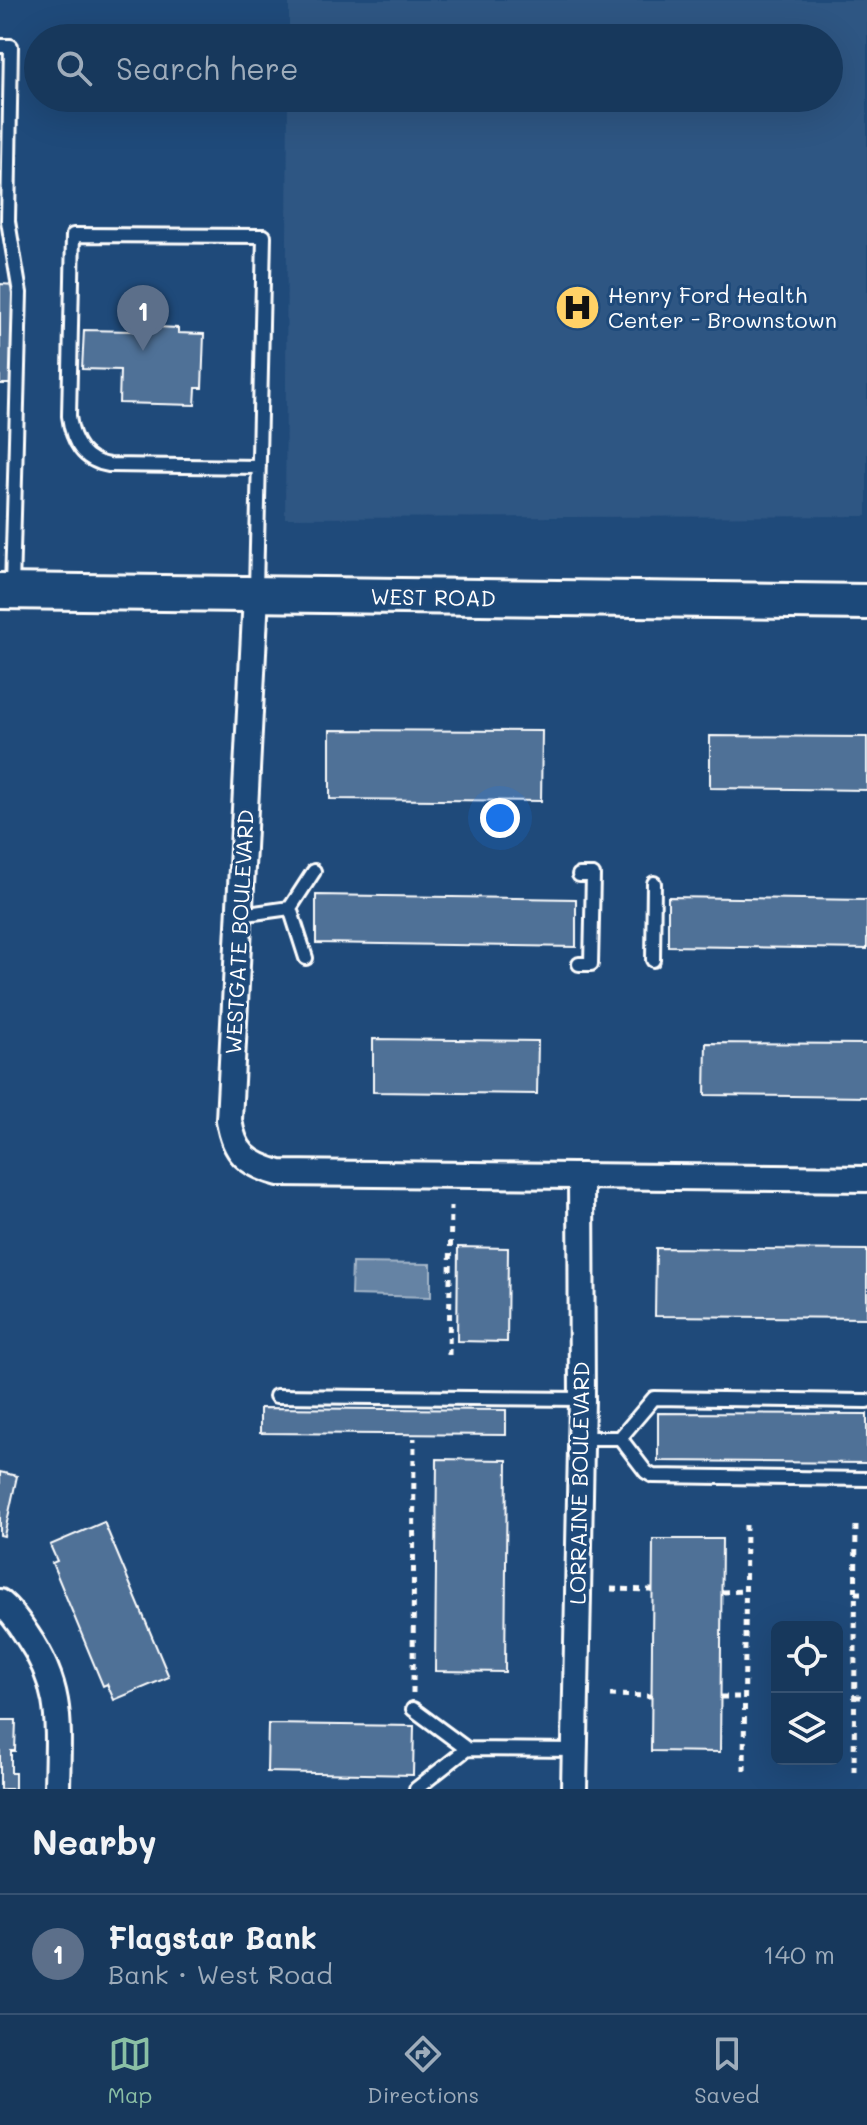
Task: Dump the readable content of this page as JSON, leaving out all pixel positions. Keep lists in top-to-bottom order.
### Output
{
  "streets": {
    "main road": ["WEST ROAD"],
    "street": ["WESTGATE BOULEVARD", "LORRAINE BOULEVARD"]
  },
  "crossings": [
    ["WEST ROAD", "WESTGATE BOULEVARD"],
    ["WESTGATE BOULEVARD", "LORRAINE BOULEVARD"]
  ],
  "places": {
    "hospital": ["Henry Ford Health Center - Brownstown"]
  },
  "page": {
    "search": "Search here",
    "pins": "1",
    "heading": "Nearby",
    "list": [
      {
        "mark": "1",
        "name": "Flagstar Bank",
        "note": "Bank · West Road",
        "value": "140 m"
      }
    ],
    "nav": ["Map", "Directions", "Saved"]
  }
}
